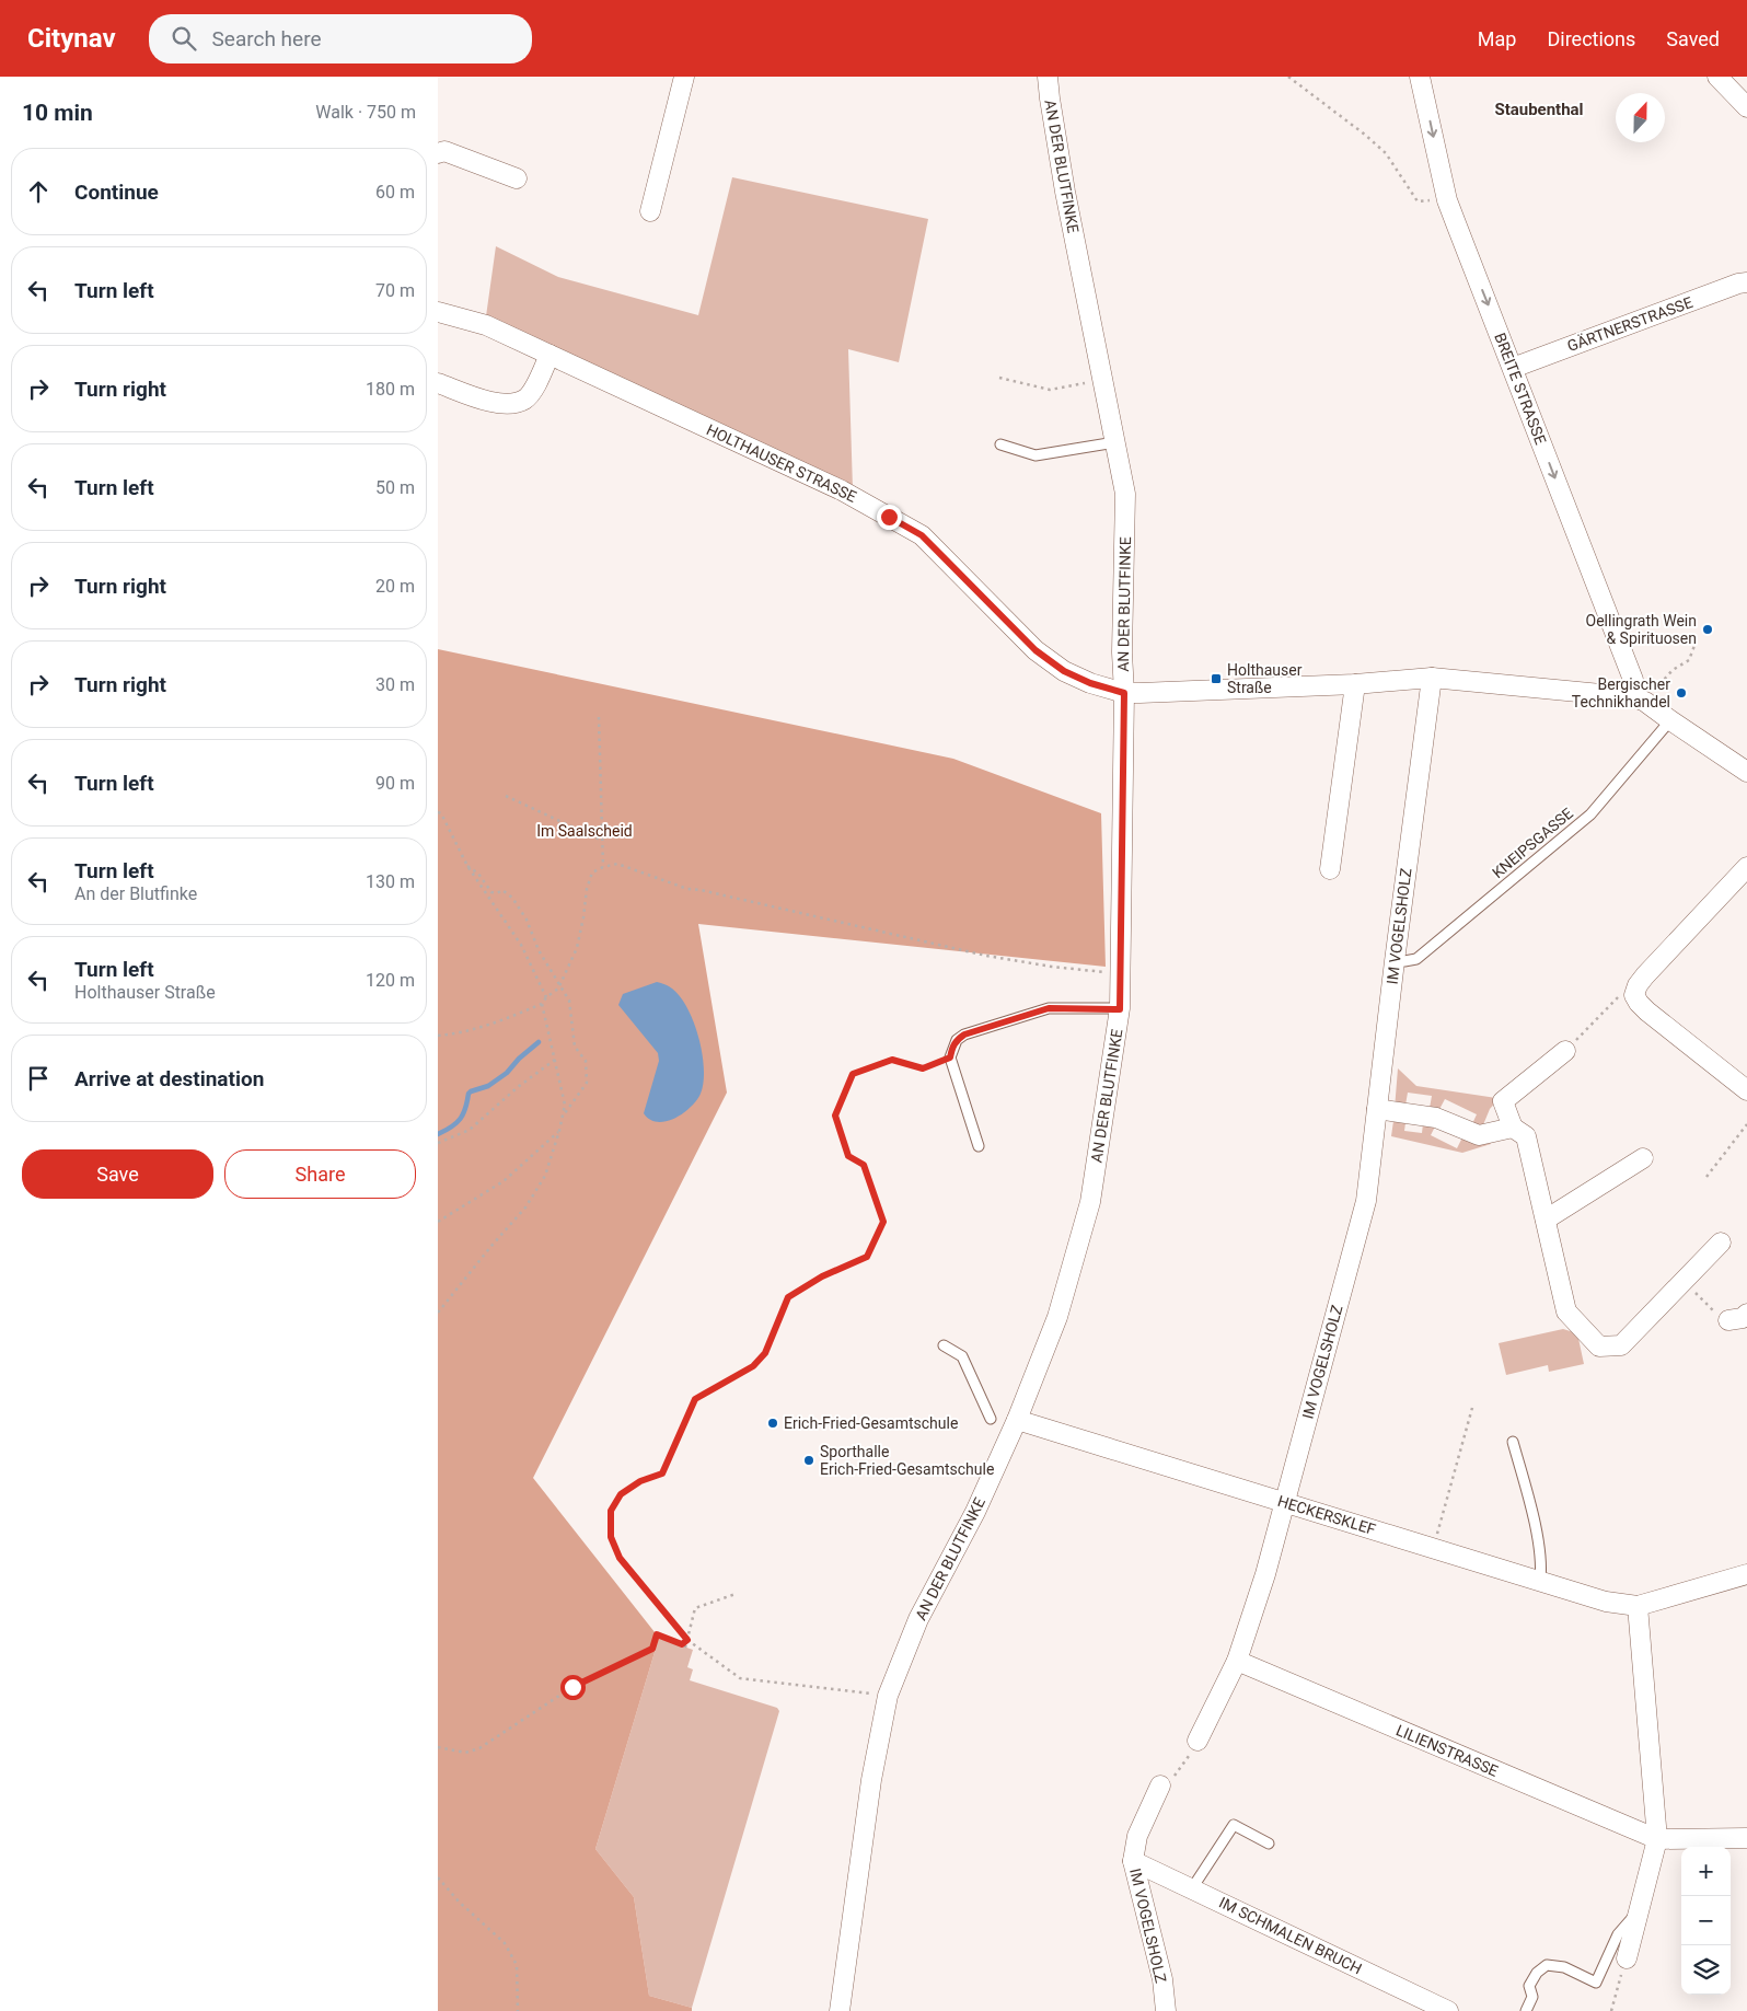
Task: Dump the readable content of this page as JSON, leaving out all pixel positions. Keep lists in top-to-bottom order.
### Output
{
  "streets": {
    "street": [
      "AN DER BLUTFINKE",
      "GÄRTNERSTRASSE",
      "BREITE STRASSE",
      "HOLTHAUSER STRASSE",
      "IM VOGELSHOLZ",
      "HECKERSKLEF",
      "LILIENSTRASSE",
      "IM SCHMALEN BRUCH"
    ],
    "lane": ["KNEIPSGASSE"]
  },
  "crossings": [
    ["AN DER BLUTFINKE", "HOLTHAUSER STRASSE"],
    ["AN DER BLUTFINKE", "HECKERSKLEF"],
    ["GÄRTNERSTRASSE", "BREITE STRASSE"],
    ["BREITE STRASSE", "HOLTHAUSER STRASSE"],
    ["HOLTHAUSER STRASSE", "IM VOGELSHOLZ"],
    ["KNEIPSGASSE", "IM VOGELSHOLZ"],
    ["IM VOGELSHOLZ", "HECKERSKLEF"],
    ["IM VOGELSHOLZ", "LILIENSTRASSE"],
    ["IM VOGELSHOLZ", "IM SCHMALEN BRUCH"]
  ],
  "one_way": ["BREITE STRASSE"],
  "districts": ["Staubenthal"],
  "parks": ["Im Saalscheid"],
  "places": {
    "other": [
      "Oellingrath Wein & Spirituosen",
      "Bergischer Technikhandel",
      "Erich-Fried-Gesamtschule",
      "Sporthalle Erich-Fried-Gesamtschule"
    ],
    "transit": ["Holthauser Straße"]
  },
  "north": "top",
  "page": {
    "header": "Citynav",
    "search": "Search here",
    "nav": ["Map", "Directions", "Saved"],
    "heading": ["10 min", "Walk · 750 m"],
    "list": [
      ["Continue", "60 m"],
      ["Turn left", "70 m"],
      ["Turn right", "180 m"],
      ["Turn left", "50 m"],
      ["Turn right", "20 m"],
      ["Turn right", "30 m"],
      ["Turn left", "90 m"],
      ["Turn left", "An der Blutfinke", "130 m"],
      ["Turn left", "Holthauser Straße", "120 m"],
      "Arrive at destination"
    ],
    "buttons": ["Save", "Share"],
    "map_buttons": ["+", "−"]
  }
}
